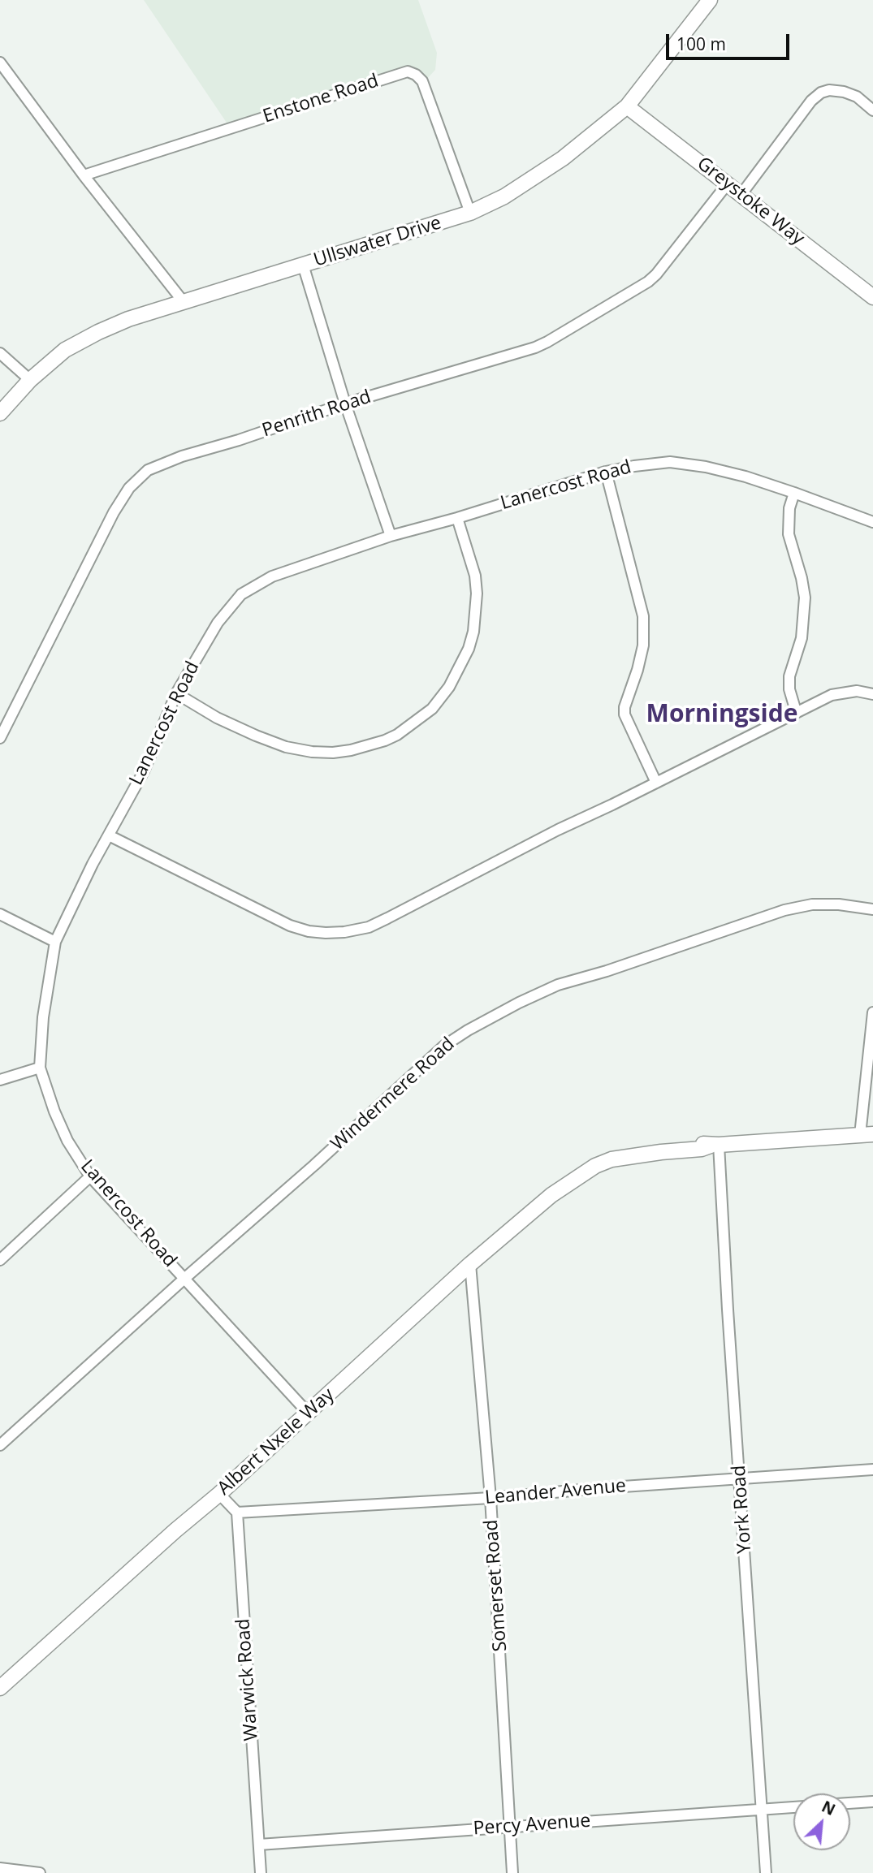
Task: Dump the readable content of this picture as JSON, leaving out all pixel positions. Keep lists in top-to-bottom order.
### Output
{
  "streets": {
    "street": [
      "Enstone Road",
      "Greystoke Way",
      "Ullswater Drive",
      "Penrith Road",
      "Lanercost Road",
      "Windermere Road",
      "Albert Nxele Way",
      "Leander Avenue",
      "York Road",
      "Somerset Road",
      "Warwick Road",
      "Percy Avenue"
    ]
  },
  "crossings": [
    ["Enstone Road", "Ullswater Drive"],
    ["Greystoke Way", "Ullswater Drive"],
    ["Greystoke Way", "Penrith Road"],
    ["Lanercost Road", "Windermere Road"],
    ["Lanercost Road", "Albert Nxele Way"],
    ["Albert Nxele Way", "York Road"],
    ["Albert Nxele Way", "Somerset Road"],
    ["Leander Avenue", "York Road"],
    ["Leander Avenue", "Somerset Road"],
    ["Leander Avenue", "Warwick Road"],
    ["York Road", "Percy Avenue"],
    ["Somerset Road", "Percy Avenue"],
    ["Warwick Road", "Percy Avenue"]
  ],
  "districts": ["Morningside"],
  "scale_bar": "100 m",
  "north": "top right"
}
